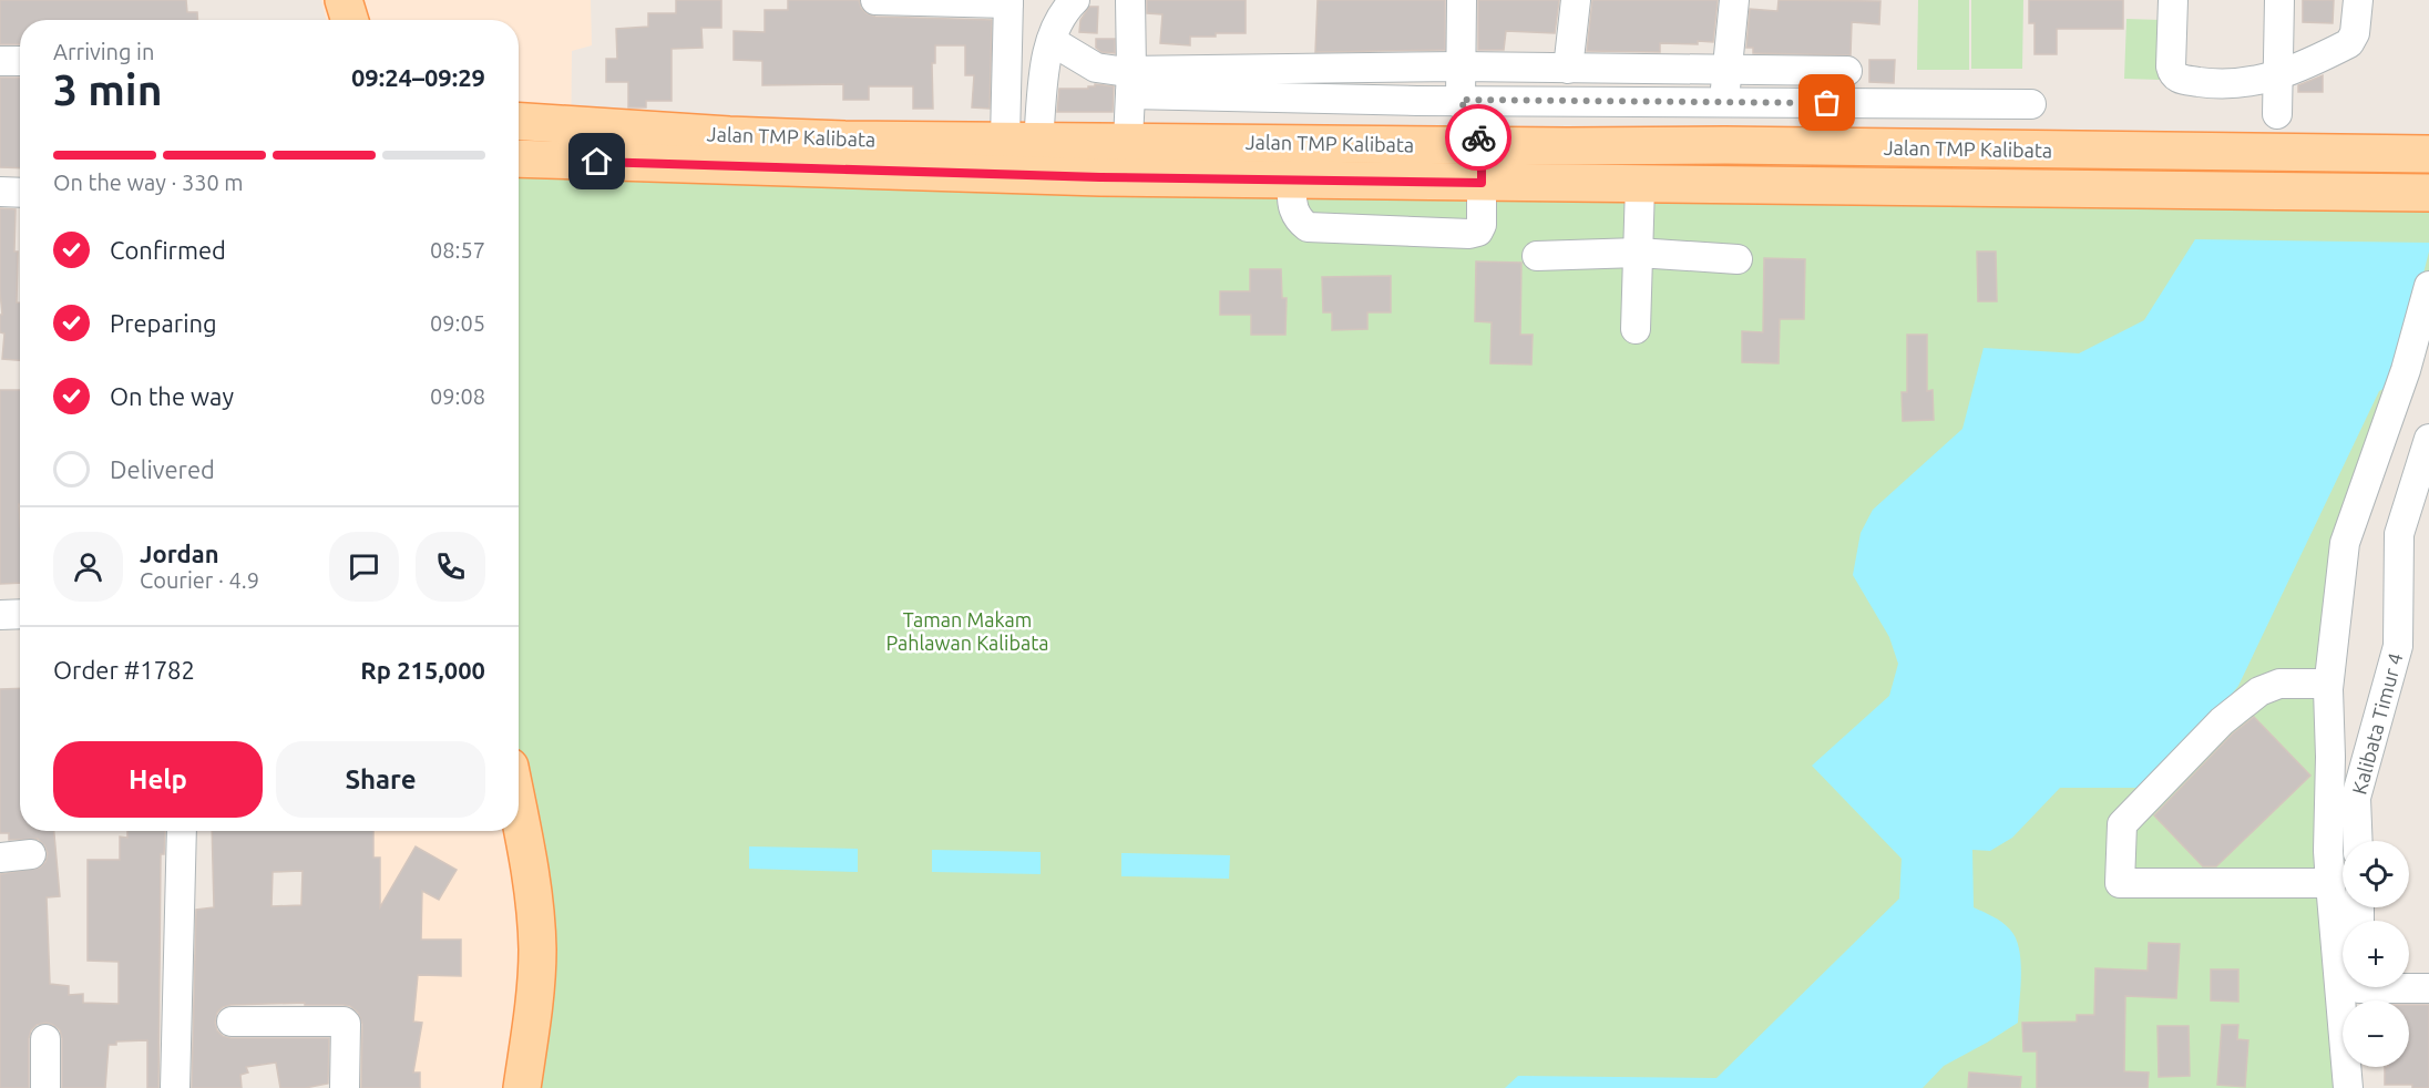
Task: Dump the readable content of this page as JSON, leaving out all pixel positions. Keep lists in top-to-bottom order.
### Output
{
  "streets": {
    "main road": ["Jalan TMP Kalibata"],
    "street": ["Kalibata Timur 4"]
  },
  "parks": ["Taman Makam Pahlawan Kalibata"],
  "page": {
    "heading": ["3 min", "Arriving in", "09:24–09:29"],
    "panel": [
      "Jordan",
      "Courier · 4.9",
      "Order #1782",
      "Rp 215,000"
    ],
    "bar": "On the way · 330 m",
    "list": [
      ["Confirmed", "08:57"],
      ["Preparing", "09:05"],
      ["On the way", "09:08"],
      "Delivered"
    ],
    "buttons": ["Help", "Share"],
    "map_buttons": ["+", "−"]
  }
}
